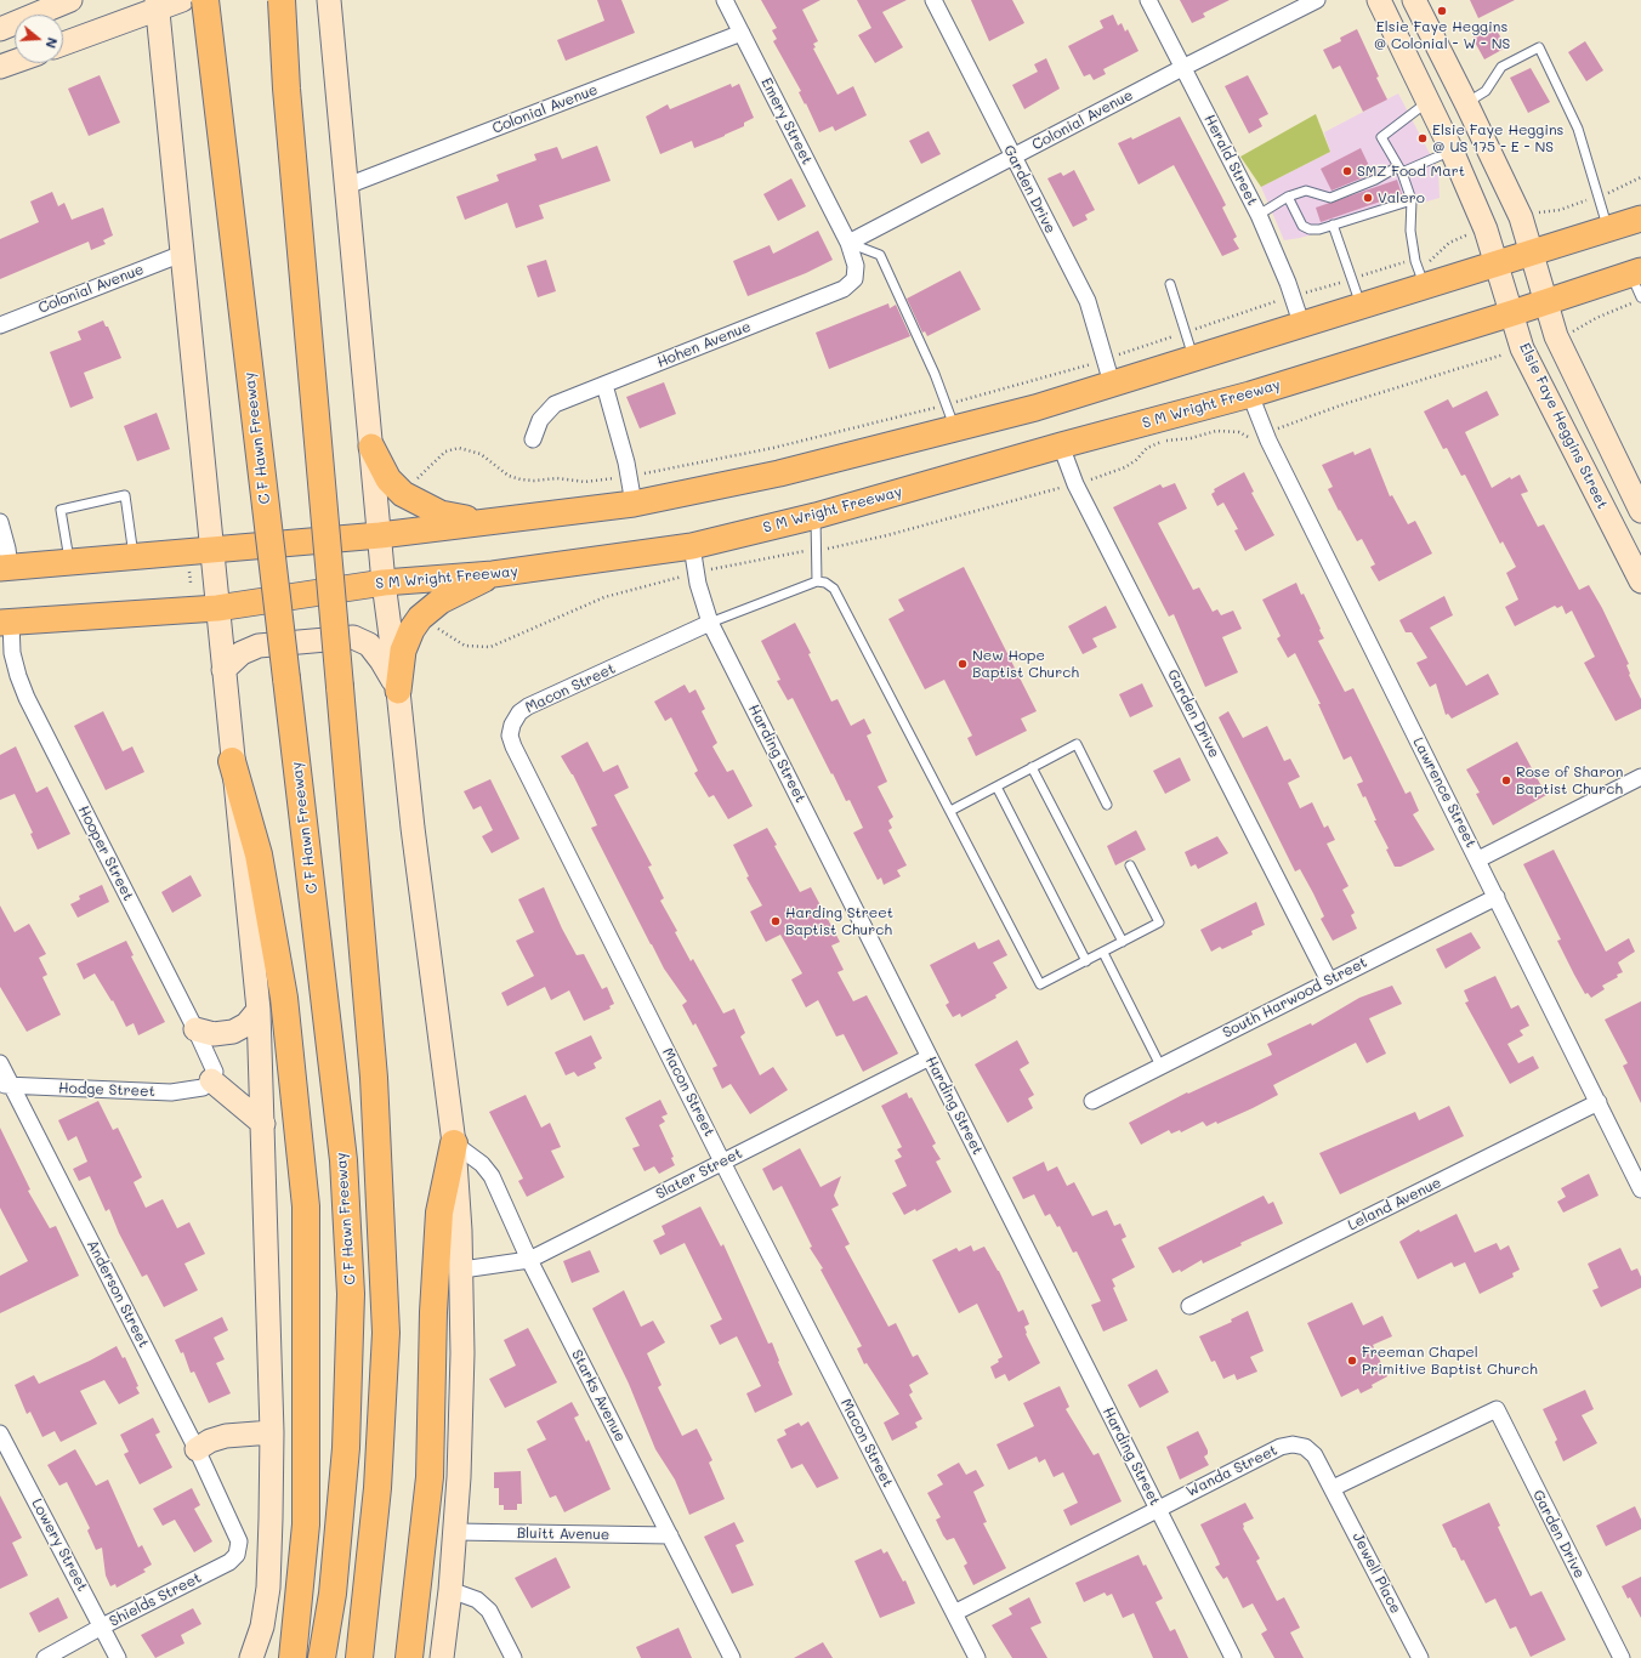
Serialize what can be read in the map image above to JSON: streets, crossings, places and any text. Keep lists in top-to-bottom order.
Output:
{
  "streets": {
    "highway": ["C F Hawn Freeway"],
    "main road": ["S M Wright Freeway", "Elsie Faye Heggins Street"],
    "street": [
      "Colonial Avenue",
      "Emery Street",
      "Herald Street",
      "Garden Drive",
      "Hohen Avenue",
      "Macon Street",
      "Harding Street",
      "Lawrence Street",
      "Hooper Street",
      "South Harwood Street",
      "Hodge Street",
      "Slater Street",
      "Leland Avenue",
      "Anderson Street",
      "Starks Avenue",
      "Wanda Street",
      "Bluitt Avenue",
      "Lowery Street",
      "Jewell Place",
      "Shields Street"
    ]
  },
  "crossings": [
    ["Colonial Avenue", "Emery Street"],
    ["Colonial Avenue", "Herald Street"],
    ["Colonial Avenue", "Garden Drive"],
    ["Colonial Avenue", "Hohen Avenue"],
    ["Emery Street", "Hohen Avenue"],
    ["Garden Drive", "S M Wright Freeway"],
    ["Garden Drive", "South Harwood Street"],
    ["Garden Drive", "Wanda Street"],
    ["Garden Drive", "Jewell Place"],
    ["S M Wright Freeway", "Elsie Faye Heggins Street"],
    ["S M Wright Freeway", "Harding Street"],
    ["S M Wright Freeway", "Lawrence Street"],
    ["S M Wright Freeway", "Hooper Street"],
    ["Macon Street", "Harding Street"],
    ["Macon Street", "Slater Street"],
    ["Macon Street", "Wanda Street"],
    ["Harding Street", "Slater Street"],
    ["Harding Street", "Wanda Street"],
    ["Lawrence Street", "South Harwood Street"],
    ["Lawrence Street", "Leland Avenue"],
    ["Hooper Street", "Hodge Street"],
    ["Hodge Street", "Anderson Street"],
    ["Slater Street", "Starks Avenue"],
    ["Anderson Street", "Shields Street"],
    ["Starks Avenue", "Bluitt Avenue"],
    ["Wanda Street", "Jewell Place"],
    ["Lowery Street", "Shields Street"]
  ],
  "places": [
    "Elsie Faye Heggins @ Colonial - W - NS",
    "Elsie Faye Heggins @ US 175 - E - NS",
    "SMZ Food Mart",
    "Valero",
    "New Hope Baptist Church",
    "Rose of Sharon Baptist Church",
    "Harding Street Baptist Church",
    "Freeman Chapel Primitive Baptist Church"
  ],
  "north": "right"
}
